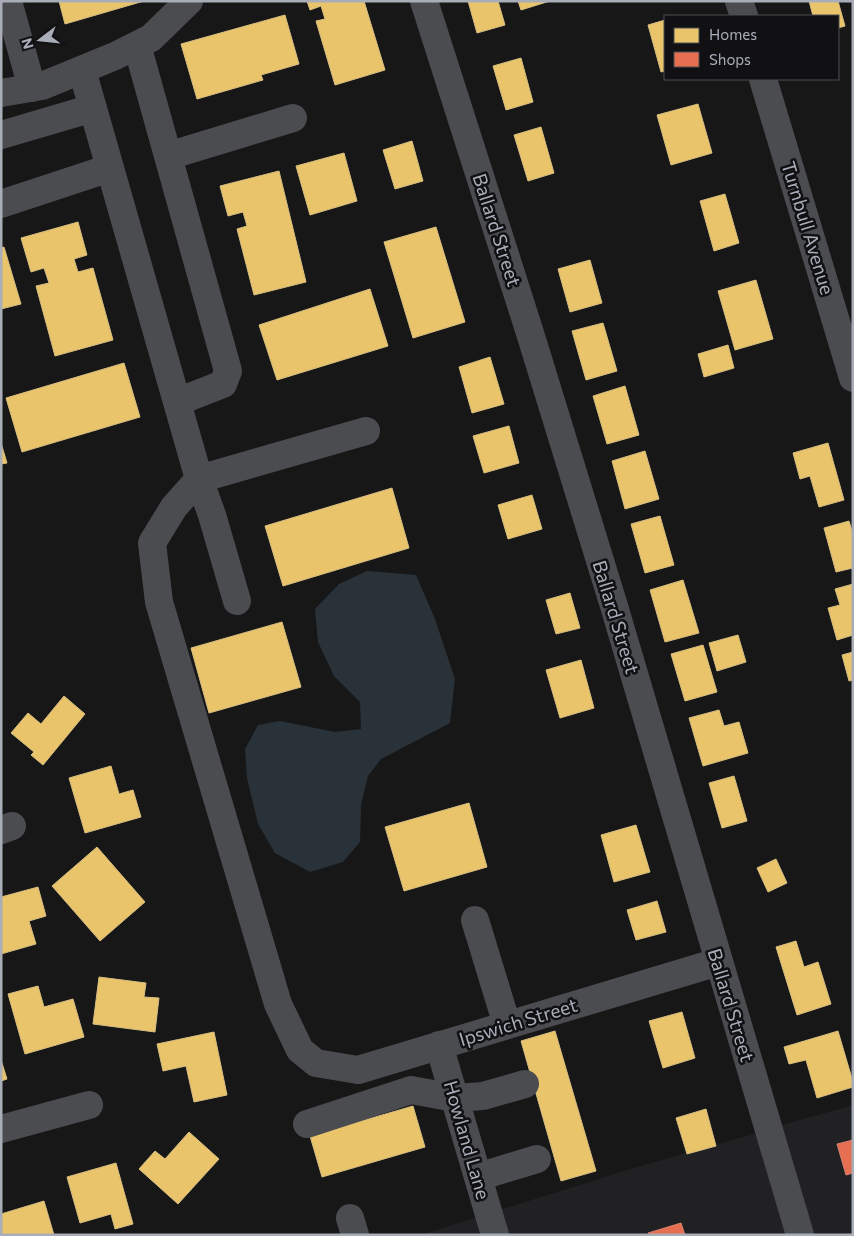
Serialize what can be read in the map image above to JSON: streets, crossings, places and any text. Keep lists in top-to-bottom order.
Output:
{
  "streets": {
    "street": [
      "Turnbull Avenue",
      "Ballard Street",
      "Ipswich Street",
      "Howland Lane"
    ]
  },
  "crossings": [
    ["Ballard Street", "Ipswich Street"],
    ["Ipswich Street", "Howland Lane"]
  ],
  "legend": ["Homes", "Shops"],
  "north": "left"
}
